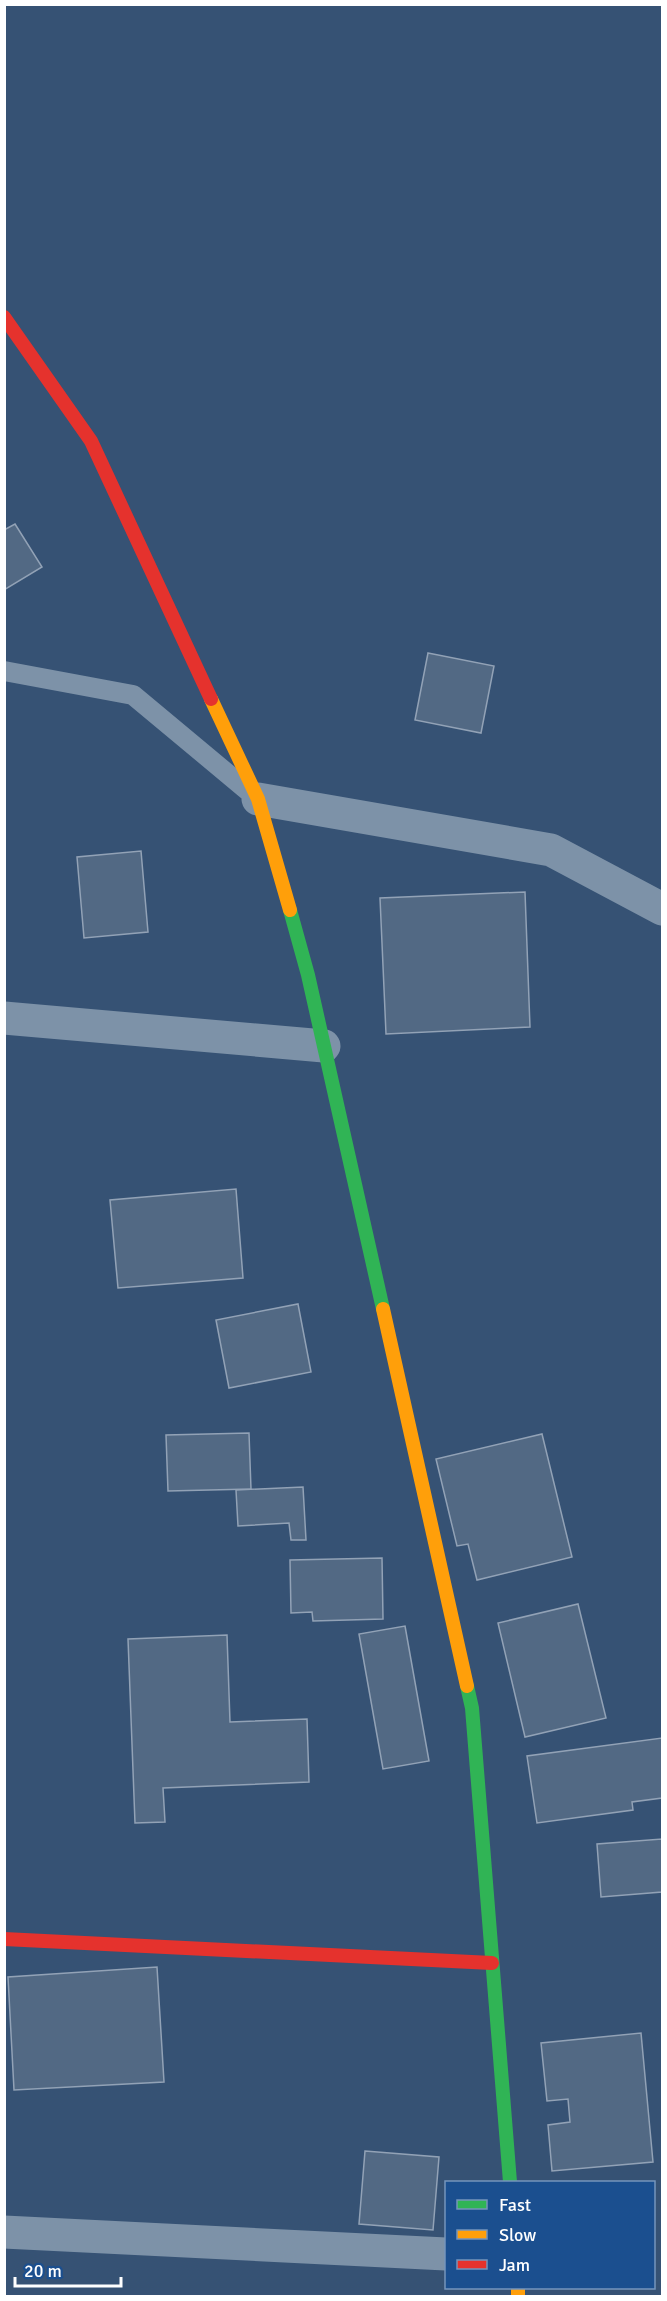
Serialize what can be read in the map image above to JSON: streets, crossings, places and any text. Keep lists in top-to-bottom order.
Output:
{
  "legend": ["Fast", "Slow", "Jam"],
  "scale_bar": "20 m"
}
